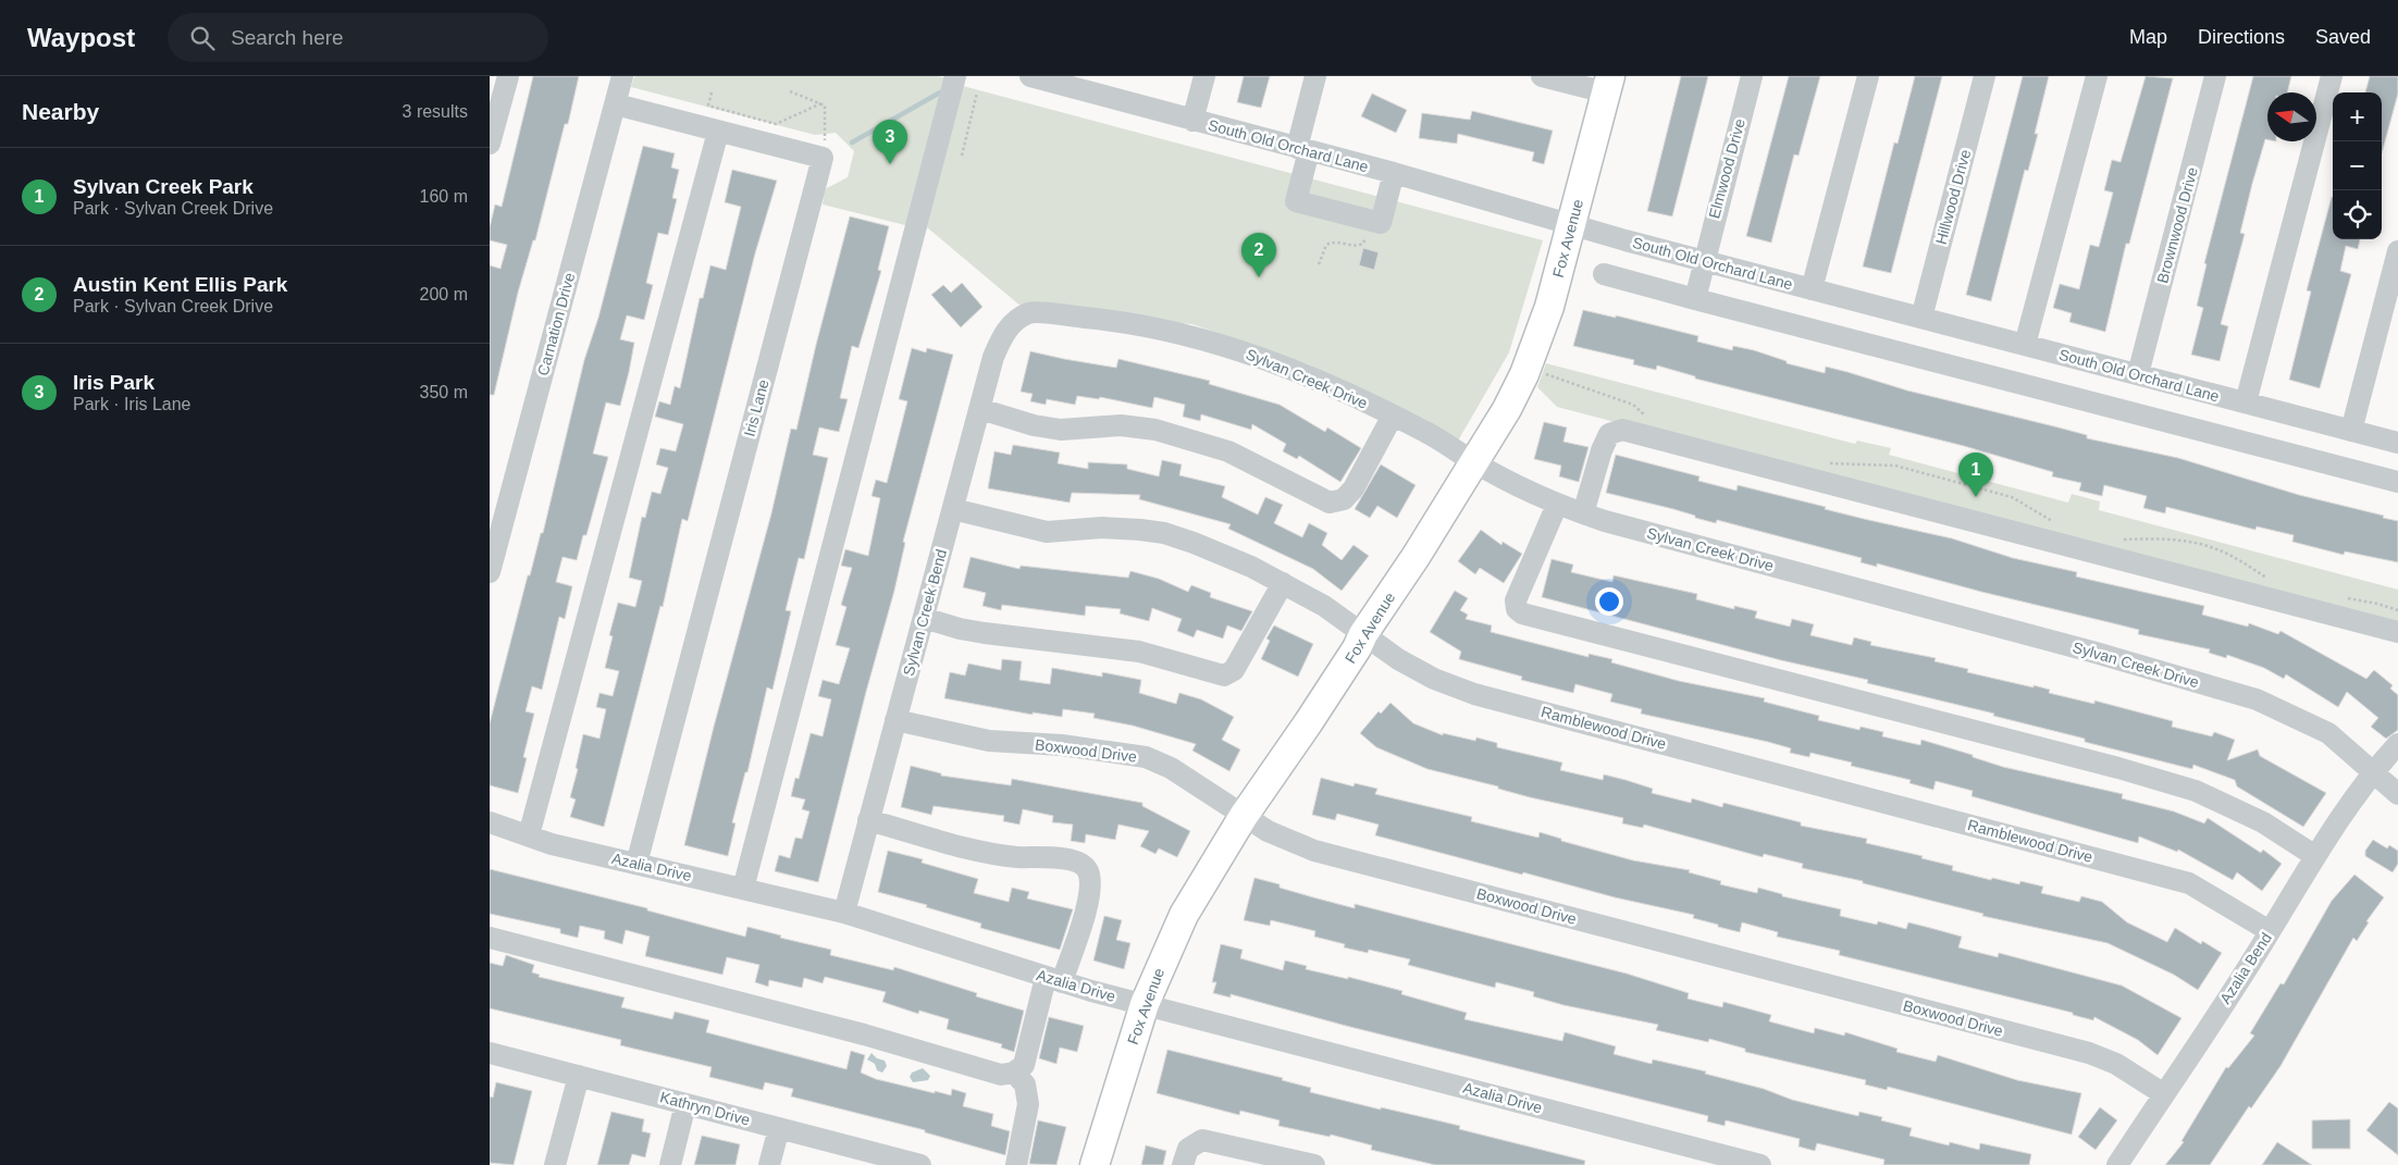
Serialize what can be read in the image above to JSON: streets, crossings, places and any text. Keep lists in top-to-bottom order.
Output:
{
  "streets": {
    "main road": ["Fox Avenue"],
    "street": [
      "South Old Orchard Lane",
      "Elmwood Drive",
      "Hillwood Drive",
      "Brownwood Drive",
      "Carnation Drive",
      "Sylvan Creek Drive",
      "Iris Lane",
      "Sylvan Creek Bend",
      "Ramblewood Drive",
      "Boxwood Drive",
      "Azalia Drive",
      "Azalia Bend",
      "Kathryn Drive"
    ]
  },
  "crossings": [
    ["South Old Orchard Lane", "Elmwood Drive"],
    ["South Old Orchard Lane", "Hillwood Drive"],
    ["South Old Orchard Lane", "Brownwood Drive"],
    ["South Old Orchard Lane", "Fox Avenue"],
    ["Fox Avenue", "Sylvan Creek Drive"],
    ["Fox Avenue", "Ramblewood Drive"],
    ["Fox Avenue", "Boxwood Drive"],
    ["Fox Avenue", "Azalia Drive"],
    ["Sylvan Creek Drive", "Sylvan Creek Bend"],
    ["Sylvan Creek Drive", "Azalia Bend"],
    ["Iris Lane", "Azalia Drive"],
    ["Sylvan Creek Bend", "Ramblewood Drive"],
    ["Sylvan Creek Bend", "Boxwood Drive"],
    ["Sylvan Creek Bend", "Azalia Drive"],
    ["Ramblewood Drive", "Azalia Bend"],
    ["Boxwood Drive", "Azalia Bend"]
  ],
  "north": "left",
  "page": {
    "header": "Waypost",
    "search": "Search here",
    "nav": ["Map", "Directions", "Saved"],
    "heading": ["Nearby", "3 results"],
    "map_buttons": ["+", "−"],
    "pins": ["3", "2", "1"],
    "list": [
      {
        "mark": "1",
        "name": "Sylvan Creek Park",
        "note": "Park · Sylvan Creek Drive",
        "value": "160 m"
      },
      {
        "mark": "2",
        "name": "Austin Kent Ellis Park",
        "note": "Park · Sylvan Creek Drive",
        "value": "200 m"
      },
      {
        "mark": "3",
        "name": "Iris Park",
        "note": "Park · Iris Lane",
        "value": "350 m"
      }
    ]
  }
}
